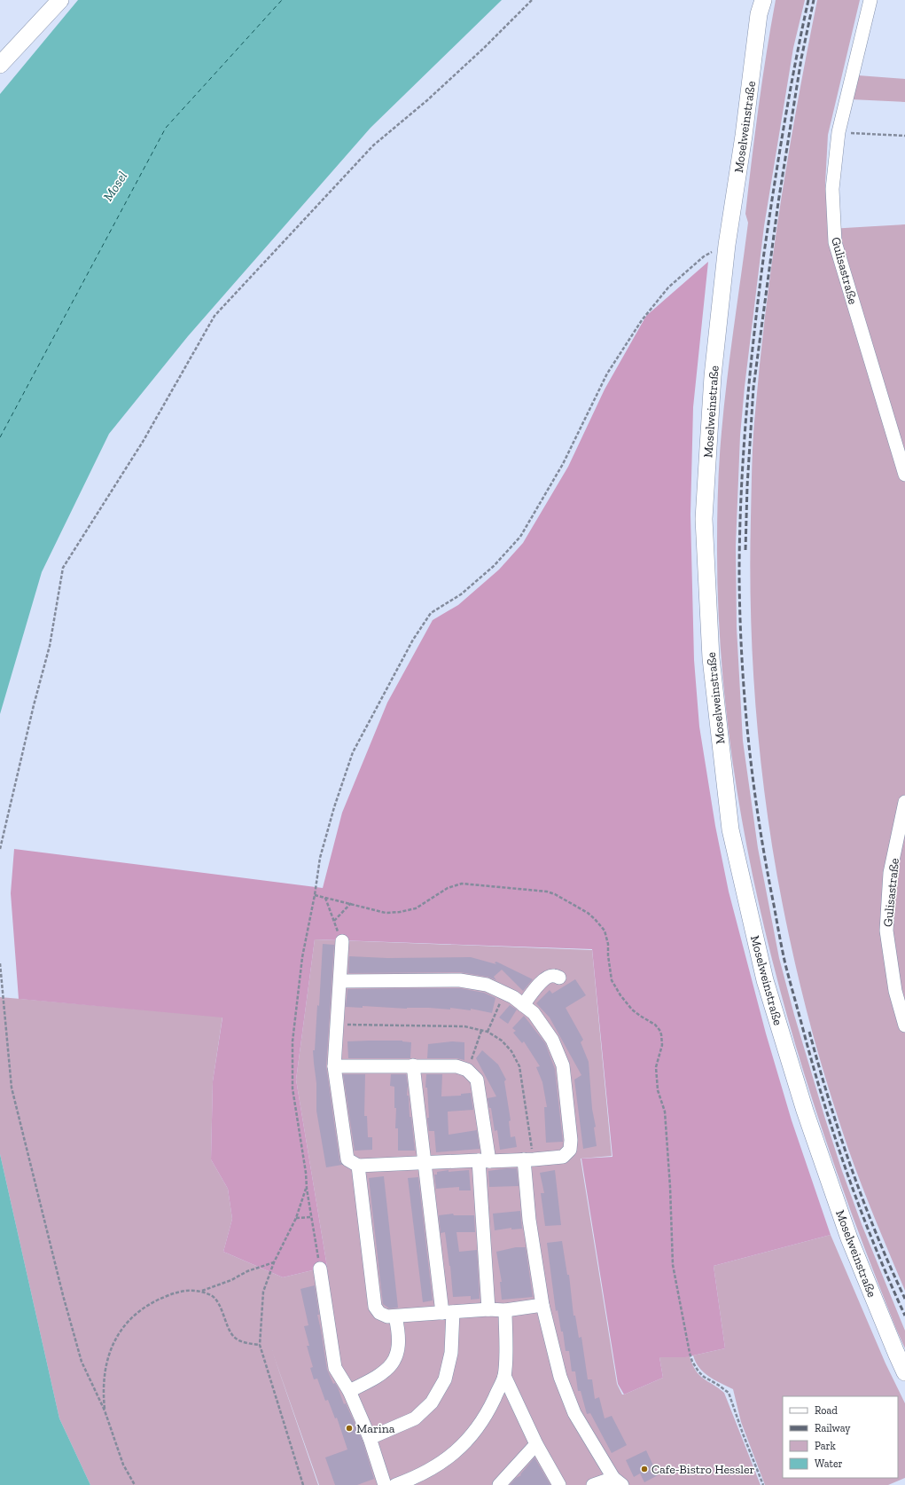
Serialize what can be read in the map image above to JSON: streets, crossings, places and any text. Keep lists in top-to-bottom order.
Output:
{
  "streets": {
    "main road": ["Moselweinstraße"],
    "street": ["Gulisastraße"]
  },
  "water": ["Mosel"],
  "places": ["Marina", "Cafe-Bistro Hessler"],
  "legend": [
    "Road",
    "Railway",
    "Park",
    "Water"
  ]
}
